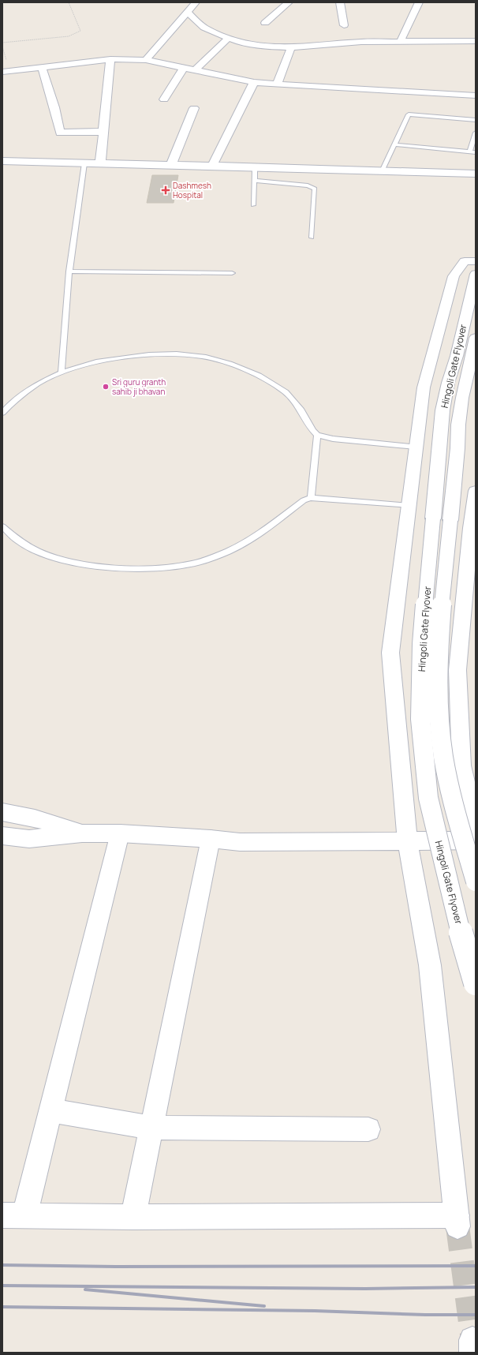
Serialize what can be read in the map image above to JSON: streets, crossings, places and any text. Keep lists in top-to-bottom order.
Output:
{
  "streets": {
    "street": ["Hingoli Gate Flyover"]
  },
  "places": {
    "health": ["Dashmesh Hospital"],
    "other": ["Sri guru granth sahib ji bhavan"]
  }
}
